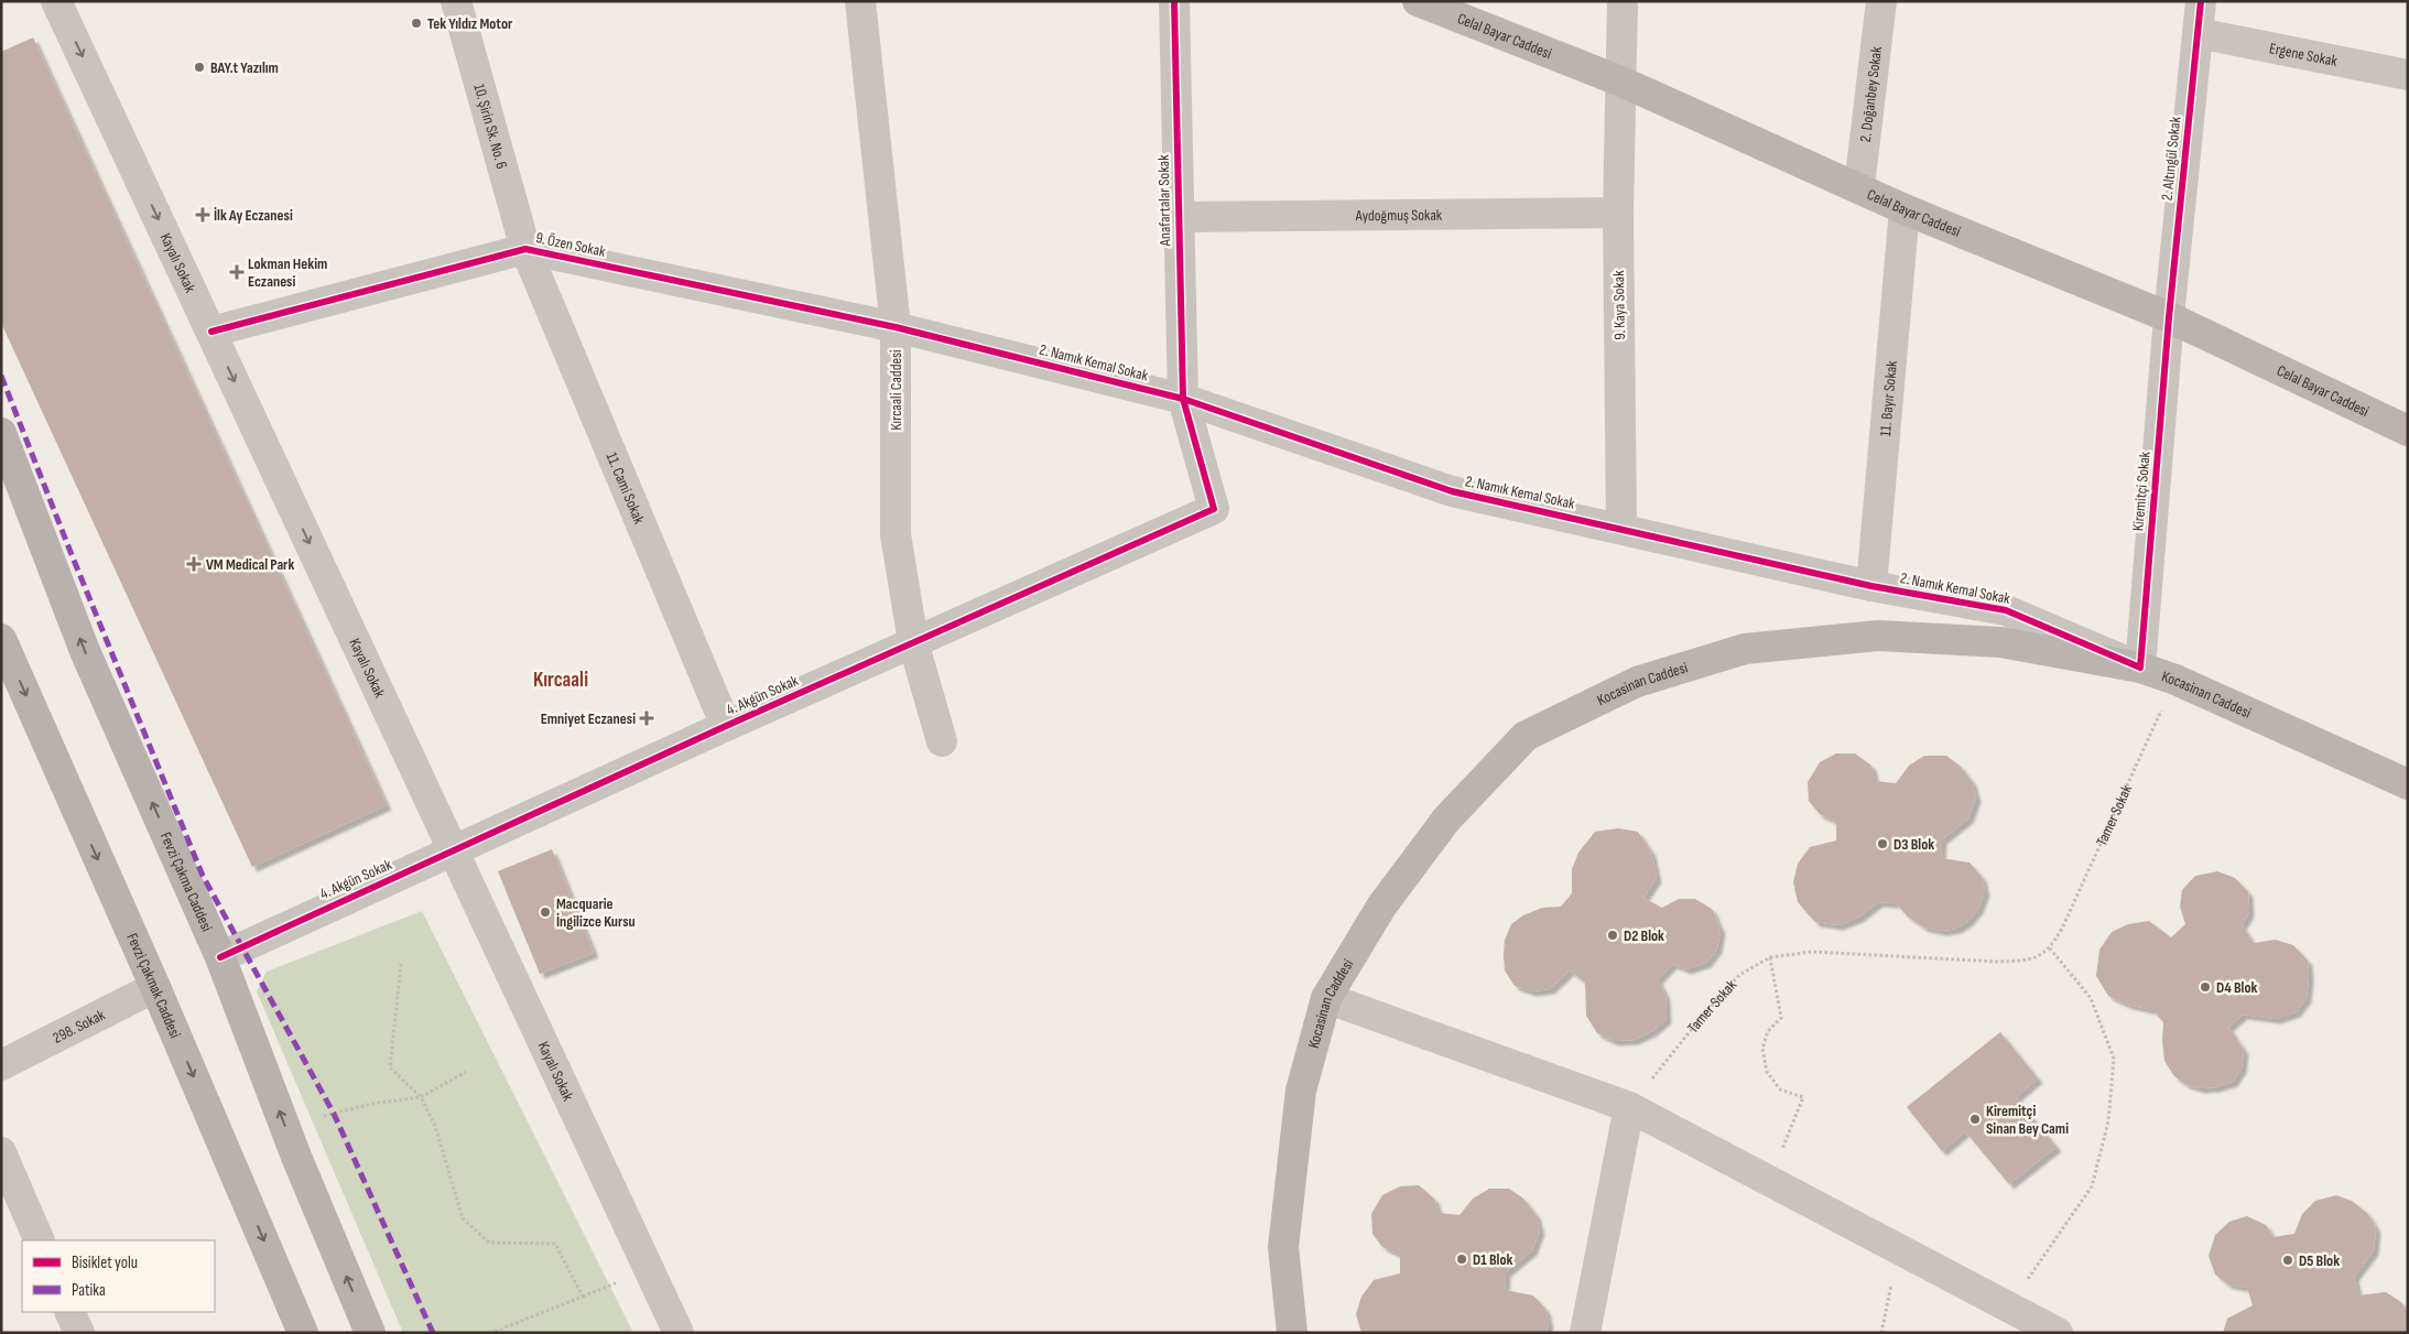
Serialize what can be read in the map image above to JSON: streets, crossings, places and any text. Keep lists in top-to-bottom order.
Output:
{
  "streets": {
    "main road": ["Fevzi Çakma Caddesi", "Fevzi Çakmak Caddesi"],
    "street": [
      "Celal Bayar Caddesi",
      "Ergene Sokak",
      "2. Doğanbey Sokak",
      "10. Şirin Sk. No. 6",
      "2. Altıngül Sokak",
      "Anafartalar Sokak",
      "Aydoğmuş Sokak",
      "9. Özen Sokak",
      "Kayalı Sokak",
      "9. Kaya Sokak",
      "2. Namık Kemal Sokak",
      "Kırcaali Caddesi",
      "11. Bayır Sokak",
      "11. Cami Sokak",
      "Kiremitçi Sokak",
      "Kocasinan Caddesi",
      "4. Akgün Sokak",
      "298. Sokak"
    ],
    "path": ["Tamer Sokak"]
  },
  "crossings": [
    ["Celal Bayar Caddesi", "2. Doğanbey Sokak"],
    ["Celal Bayar Caddesi", "2. Altıngül Sokak"],
    ["Celal Bayar Caddesi", "9. Kaya Sokak"],
    ["Celal Bayar Caddesi", "11. Bayır Sokak"],
    ["Celal Bayar Caddesi", "Kiremitçi Sokak"],
    ["Ergene Sokak", "2. Altıngül Sokak"],
    ["10. Şirin Sk. No. 6", "9. Özen Sokak"],
    ["10. Şirin Sk. No. 6", "11. Cami Sokak"],
    ["2. Altıngül Sokak", "Kiremitçi Sokak"],
    ["Anafartalar Sokak", "Aydoğmuş Sokak"],
    ["Anafartalar Sokak", "2. Namık Kemal Sokak"],
    ["Anafartalar Sokak", "4. Akgün Sokak"],
    ["Aydoğmuş Sokak", "9. Kaya Sokak"],
    ["9. Özen Sokak", "Kayalı Sokak"],
    ["9. Özen Sokak", "2. Namık Kemal Sokak"],
    ["9. Özen Sokak", "Kırcaali Caddesi"],
    ["9. Özen Sokak", "11. Cami Sokak"],
    ["Kayalı Sokak", "4. Akgün Sokak"],
    ["9. Kaya Sokak", "2. Namık Kemal Sokak"],
    ["2. Namık Kemal Sokak", "Kırcaali Caddesi"],
    ["2. Namık Kemal Sokak", "11. Bayır Sokak"],
    ["2. Namık Kemal Sokak", "Kiremitçi Sokak"],
    ["2. Namık Kemal Sokak", "Kocasinan Caddesi"],
    ["2. Namık Kemal Sokak", "4. Akgün Sokak"],
    ["Kırcaali Caddesi", "4. Akgün Sokak"],
    ["11. Cami Sokak", "4. Akgün Sokak"],
    ["Kiremitçi Sokak", "Kocasinan Caddesi"],
    ["Kocasinan Caddesi", "Tamer Sokak"],
    ["4. Akgün Sokak", "Fevzi Çakma Caddesi"],
    ["Fevzi Çakmak Caddesi", "298. Sokak"]
  ],
  "one_way": ["Kayalı Sokak", "Fevzi Çakma Caddesi", "Fevzi Çakmak Caddesi"],
  "districts": ["Kırcaali"],
  "places": {
    "other": [
      "Tek Yıldız Motor",
      "BAY.t Yazılım",
      "D3 Blok",
      "Macquarie İngilizce Kursu",
      "D2 Blok",
      "D4 Blok",
      "Kiremitçi Sinan Bey Cami",
      "D1 Blok",
      "D5 Blok"
    ],
    "health": [
      "İlk Ay Eczanesi",
      "Lokman Hekim Eczanesi",
      "VM Medical Park",
      "Emniyet Eczanesi"
    ]
  },
  "legend": ["Bisiklet yolu", "Patika"]
}
